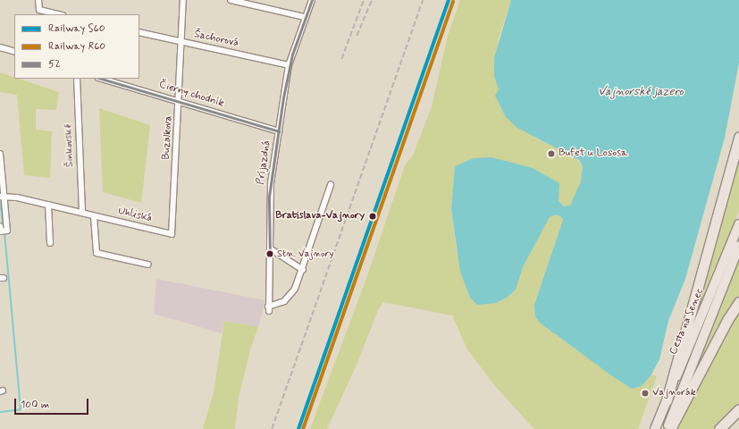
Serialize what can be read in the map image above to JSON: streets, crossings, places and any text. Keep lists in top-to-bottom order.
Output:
{
  "streets": {
    "main road": ["Cesta na Senec"],
    "street": [
      "Šachorová",
      "Čierny chodník",
      "Buzalkova",
      "Šinkovské",
      "Príjazdná",
      "Uhliská"
    ]
  },
  "crossings": [
    ["Šachorová", "Buzalkova"],
    ["Šachorová", "Príjazdná"],
    ["Čierny chodník", "Buzalkova"],
    ["Čierny chodník", "Príjazdná"],
    ["Buzalkova", "Uhliská"],
    ["Šinkovské", "Uhliská"]
  ],
  "water": ["Vajnorské jazero"],
  "places": [
    "Bufet u Lososa",
    "Bratislava-Vajnory",
    "Stn. Vajnory",
    "Vajnorák"
  ],
  "lines": ["rail line S60", "transit line 52", "rail line R60"],
  "legend": ["Railway S60", "Railway R60", "52"],
  "scale_bar": "100 m"
}
